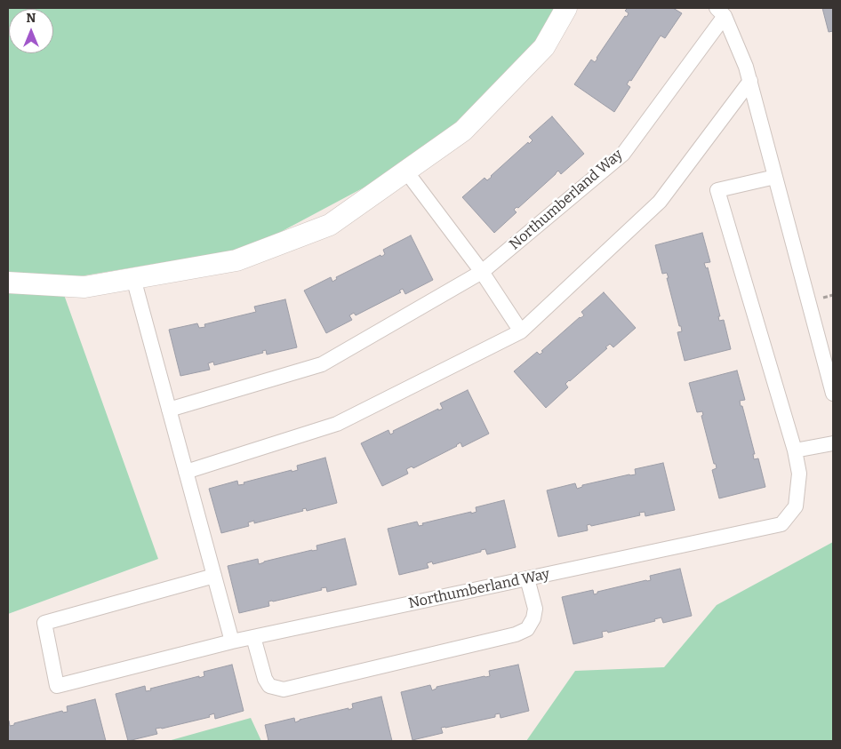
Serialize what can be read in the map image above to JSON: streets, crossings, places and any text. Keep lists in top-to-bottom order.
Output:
{
  "streets": {
    "street": ["Northumberland Way"]
  },
  "north": "top"
}
